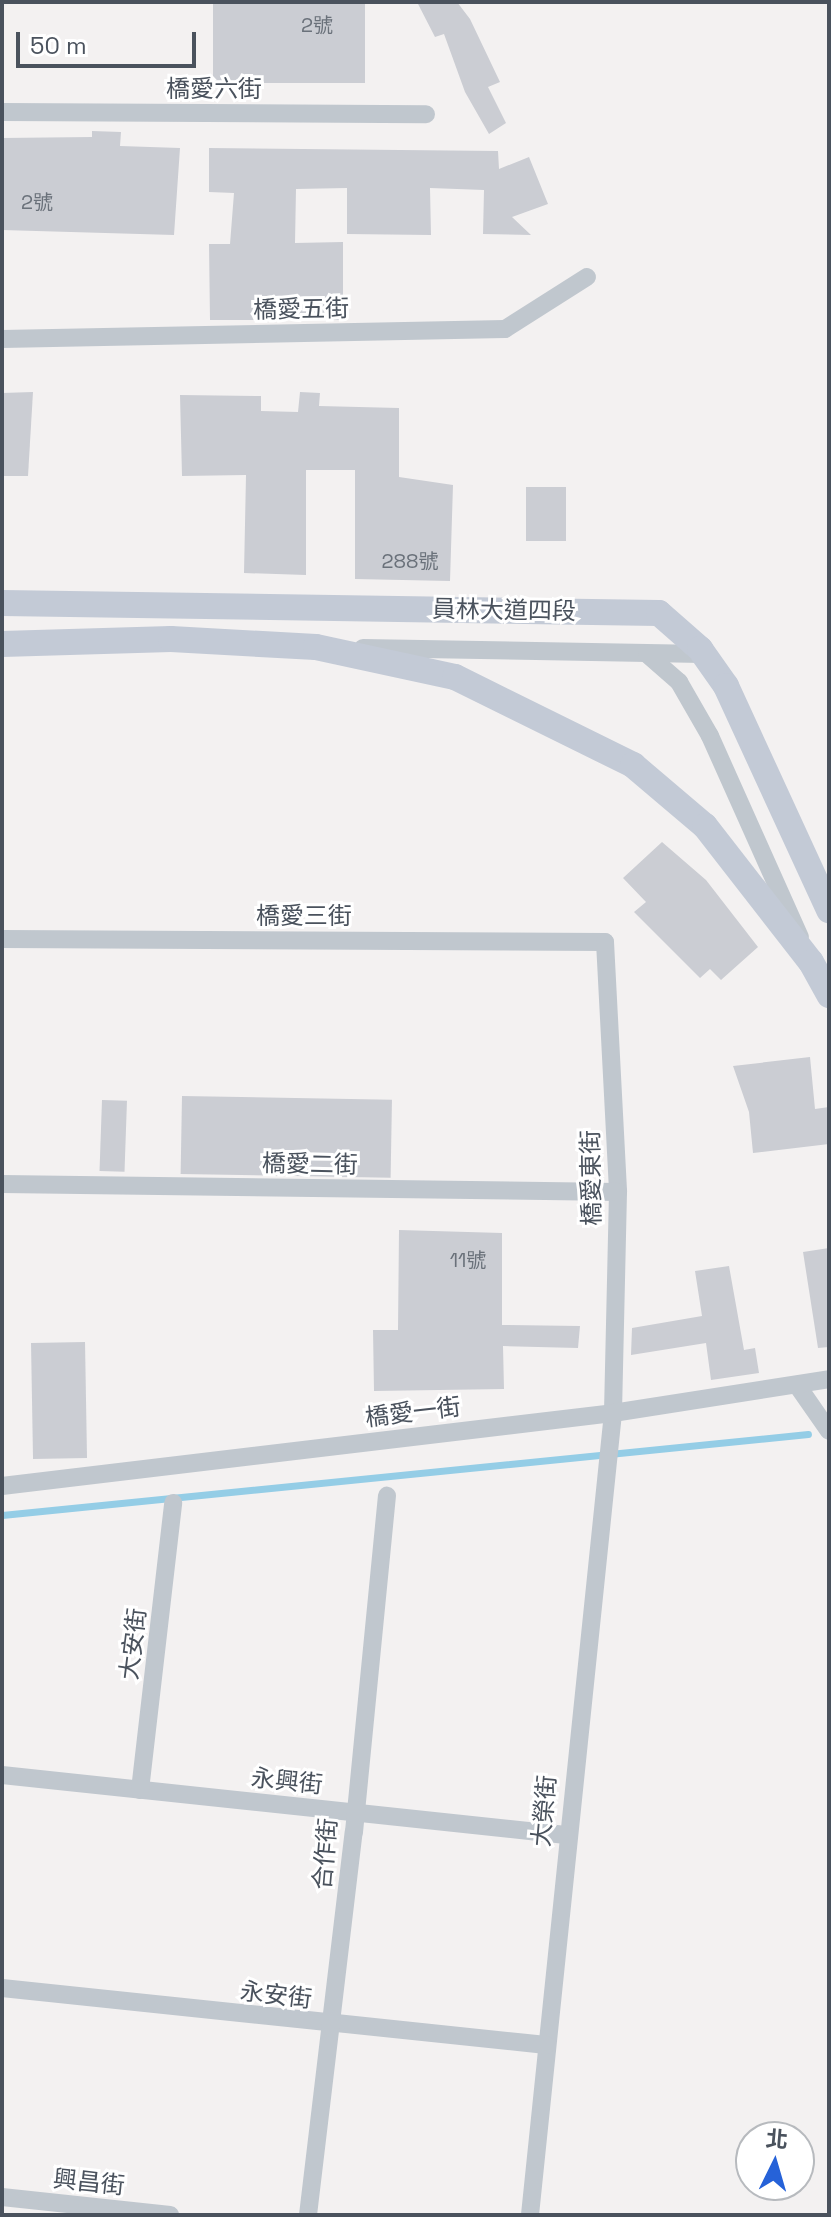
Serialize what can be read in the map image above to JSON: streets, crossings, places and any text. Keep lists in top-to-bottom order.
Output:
{
  "streets": {
    "main road": ["員林大道四段"],
    "street": [
      "橋愛六街",
      "橋愛五街",
      "橋愛三街",
      "橋愛二街",
      "橋愛東街",
      "橋愛一街",
      "大安街",
      "永興街",
      "大榮街",
      "合作街",
      "永安街",
      "興昌街"
    ]
  },
  "crossings": [
    ["橋愛三街", "橋愛東街"],
    ["橋愛二街", "橋愛東街"],
    ["橋愛東街", "橋愛一街"],
    ["橋愛東街", "大榮街"],
    ["橋愛一街", "大榮街"],
    ["大安街", "永興街"],
    ["永興街", "大榮街"],
    ["永興街", "合作街"],
    ["大榮街", "永安街"],
    ["合作街", "永安街"]
  ],
  "house_numbers": [
    "2號",
    "2號",
    "288號",
    "11號"
  ],
  "scale_bar": "50 m",
  "north": "top"
}
